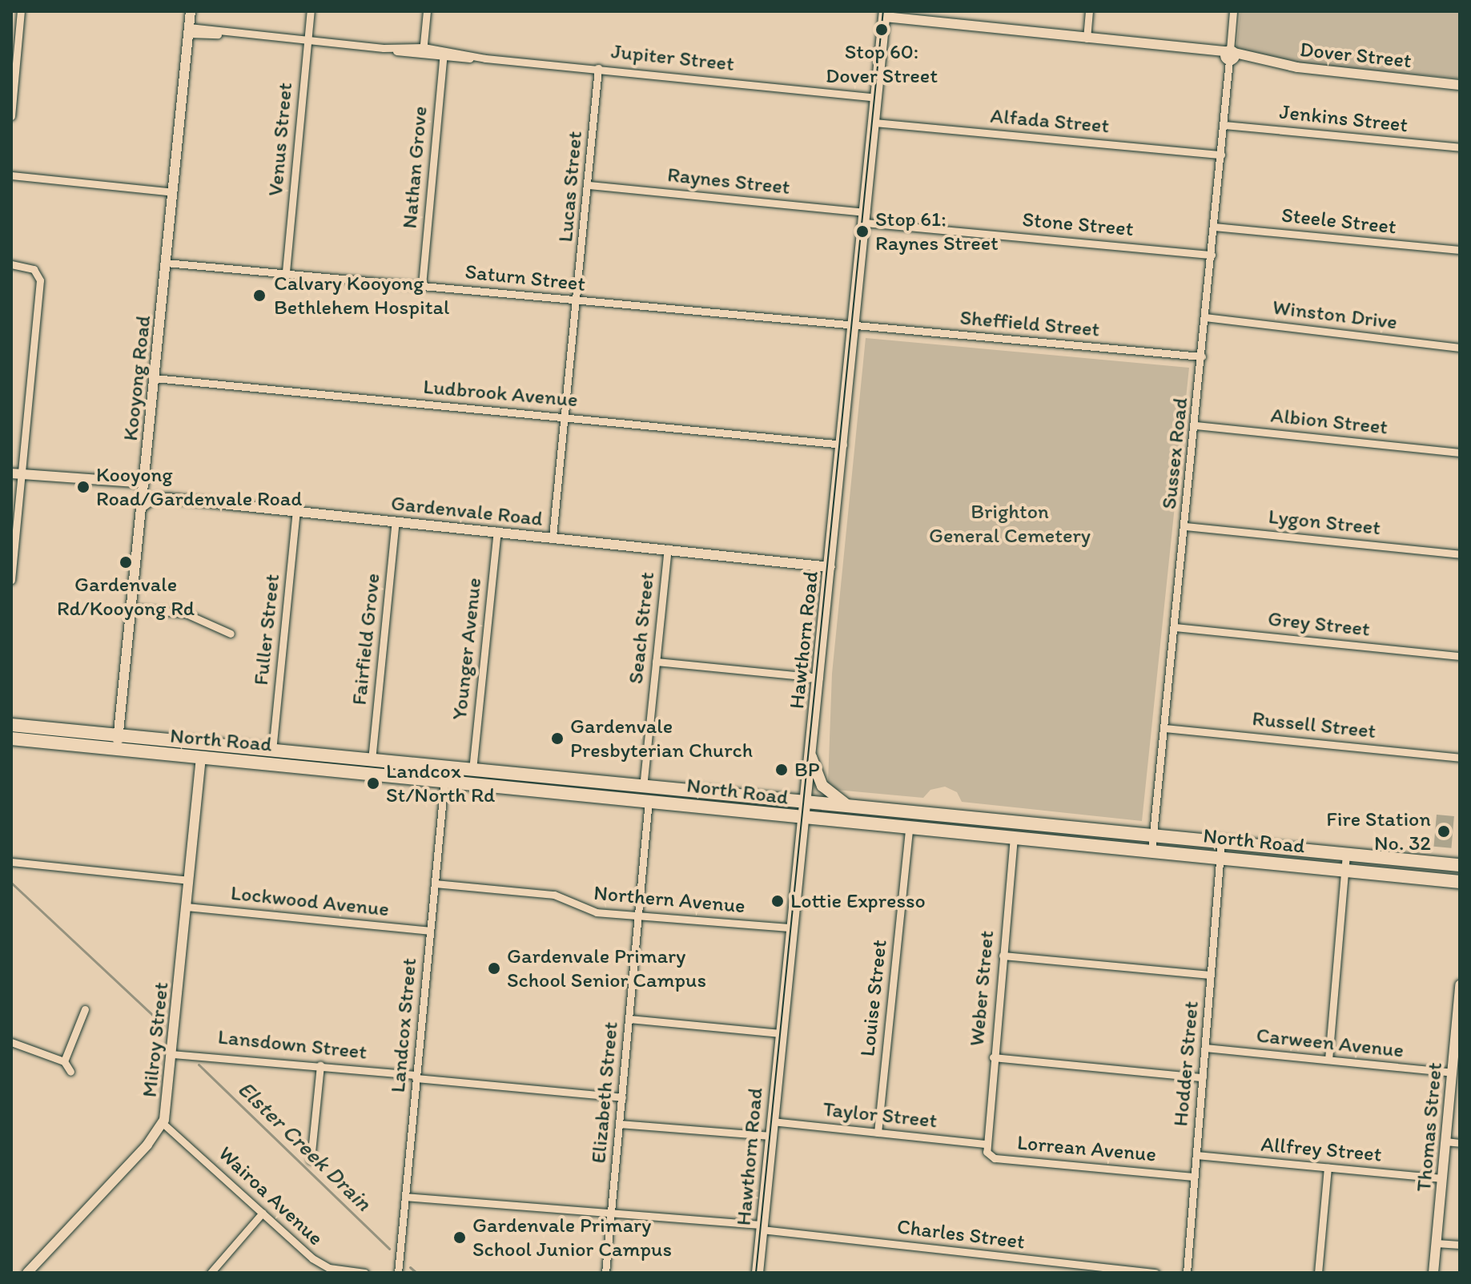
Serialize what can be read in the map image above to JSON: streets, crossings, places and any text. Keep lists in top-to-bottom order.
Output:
{
  "streets": {
    "highway": ["North Road"],
    "main road": ["Hawthorn Road"],
    "street": [
      "Dover Street",
      "Jupiter Street",
      "Jenkins Street",
      "Alfada Street",
      "Venus Street",
      "Nathan Grove",
      "Raynes Street",
      "Lucas Street",
      "Steele Street",
      "Stone Street",
      "Saturn Street",
      "Winston Drive",
      "Sheffield Street",
      "Kooyong Road",
      "Ludbrook Avenue",
      "Albion Street",
      "Sussex Road",
      "Gardenvale Road",
      "Lygon Street",
      "Grey Street",
      "Seach Street",
      "Fuller Street",
      "Fairfield Grove",
      "Younger Avenue",
      "Russell Street",
      "Northern Avenue",
      "Lockwood Avenue",
      "Weber Street",
      "Louise Street",
      "Landcox Street",
      "Milroy Street",
      "Carween Avenue",
      "Lansdown Street",
      "Hodder Street",
      "Elizabeth Street",
      "Taylor Street",
      "Thomas Street",
      "Lorrean Avenue",
      "Allfrey Street",
      "Wairoa Avenue",
      "Charles Street"
    ]
  },
  "crossings": [
    ["Dover Street", "Sussex Road"],
    ["Dover Street", "Hawthorn Road"],
    ["Jupiter Street", "Venus Street"],
    ["Jupiter Street", "Nathan Grove"],
    ["Jupiter Street", "Lucas Street"],
    ["Jupiter Street", "Kooyong Road"],
    ["Jupiter Street", "Hawthorn Road"],
    ["Jenkins Street", "Sussex Road"],
    ["Alfada Street", "Sussex Road"],
    ["Alfada Street", "Hawthorn Road"],
    ["Venus Street", "Saturn Street"],
    ["Nathan Grove", "Saturn Street"],
    ["Raynes Street", "Lucas Street"],
    ["Raynes Street", "Stone Street"],
    ["Raynes Street", "Hawthorn Road"],
    ["Lucas Street", "Saturn Street"],
    ["Lucas Street", "Ludbrook Avenue"],
    ["Lucas Street", "Gardenvale Road"],
    ["Steele Street", "Sussex Road"],
    ["Stone Street", "Sussex Road"],
    ["Stone Street", "Hawthorn Road"],
    ["Saturn Street", "Sheffield Street"],
    ["Saturn Street", "Kooyong Road"],
    ["Saturn Street", "Hawthorn Road"],
    ["Winston Drive", "Sussex Road"],
    ["Sheffield Street", "Sussex Road"],
    ["Sheffield Street", "Hawthorn Road"],
    ["Kooyong Road", "Ludbrook Avenue"],
    ["Kooyong Road", "Gardenvale Road"],
    ["Kooyong Road", "North Road"],
    ["Ludbrook Avenue", "Hawthorn Road"],
    ["Albion Street", "Sussex Road"],
    ["Sussex Road", "Lygon Street"],
    ["Sussex Road", "Grey Street"],
    ["Sussex Road", "Russell Street"],
    ["Sussex Road", "North Road"],
    ["Gardenvale Road", "Seach Street"],
    ["Gardenvale Road", "Fuller Street"],
    ["Gardenvale Road", "Fairfield Grove"],
    ["Gardenvale Road", "Hawthorn Road"],
    ["Gardenvale Road", "Younger Avenue"],
    ["Seach Street", "North Road"],
    ["Fuller Street", "North Road"],
    ["Fairfield Grove", "North Road"],
    ["Hawthorn Road", "North Road"],
    ["Hawthorn Road", "Northern Avenue"],
    ["Hawthorn Road", "Taylor Street"],
    ["Hawthorn Road", "Charles Street"],
    ["Younger Avenue", "North Road"],
    ["North Road", "Weber Street"],
    ["North Road", "Louise Street"],
    ["North Road", "Landcox Street"],
    ["North Road", "Milroy Street"],
    ["North Road", "Hodder Street"],
    ["North Road", "Elizabeth Street"],
    ["Northern Avenue", "Landcox Street"],
    ["Northern Avenue", "Elizabeth Street"],
    ["Lockwood Avenue", "Landcox Street"],
    ["Lockwood Avenue", "Milroy Street"],
    ["Weber Street", "Taylor Street"],
    ["Weber Street", "Lorrean Avenue"],
    ["Louise Street", "Taylor Street"],
    ["Landcox Street", "Lansdown Street"],
    ["Landcox Street", "Charles Street"],
    ["Milroy Street", "Lansdown Street"],
    ["Milroy Street", "Wairoa Avenue"],
    ["Carween Avenue", "Hodder Street"],
    ["Carween Avenue", "Thomas Street"],
    ["Lansdown Street", "Elizabeth Street"],
    ["Hodder Street", "Lorrean Avenue"],
    ["Hodder Street", "Allfrey Street"],
    ["Elizabeth Street", "Charles Street"],
    ["Taylor Street", "Lorrean Avenue"],
    ["Thomas Street", "Allfrey Street"]
  ],
  "water": ["Elster Creek Drain"],
  "parks": ["Brighton General Cemetery"],
  "places": [
    "Stop 60: Dover Street",
    "Stop 61: Raynes Street",
    "Calvary Kooyong Bethlehem Hospital",
    "Kooyong Road/Gardenvale Road",
    "Gardenvale Rd/Kooyong Rd",
    "Gardenvale Presbyterian Church",
    "BP",
    "Landcox St/North Rd",
    "Fire Station No. 32",
    "Lottie Expresso",
    "Gardenvale Primary School Senior Campus",
    "Gardenvale Primary School Junior Campus"
  ]
}
